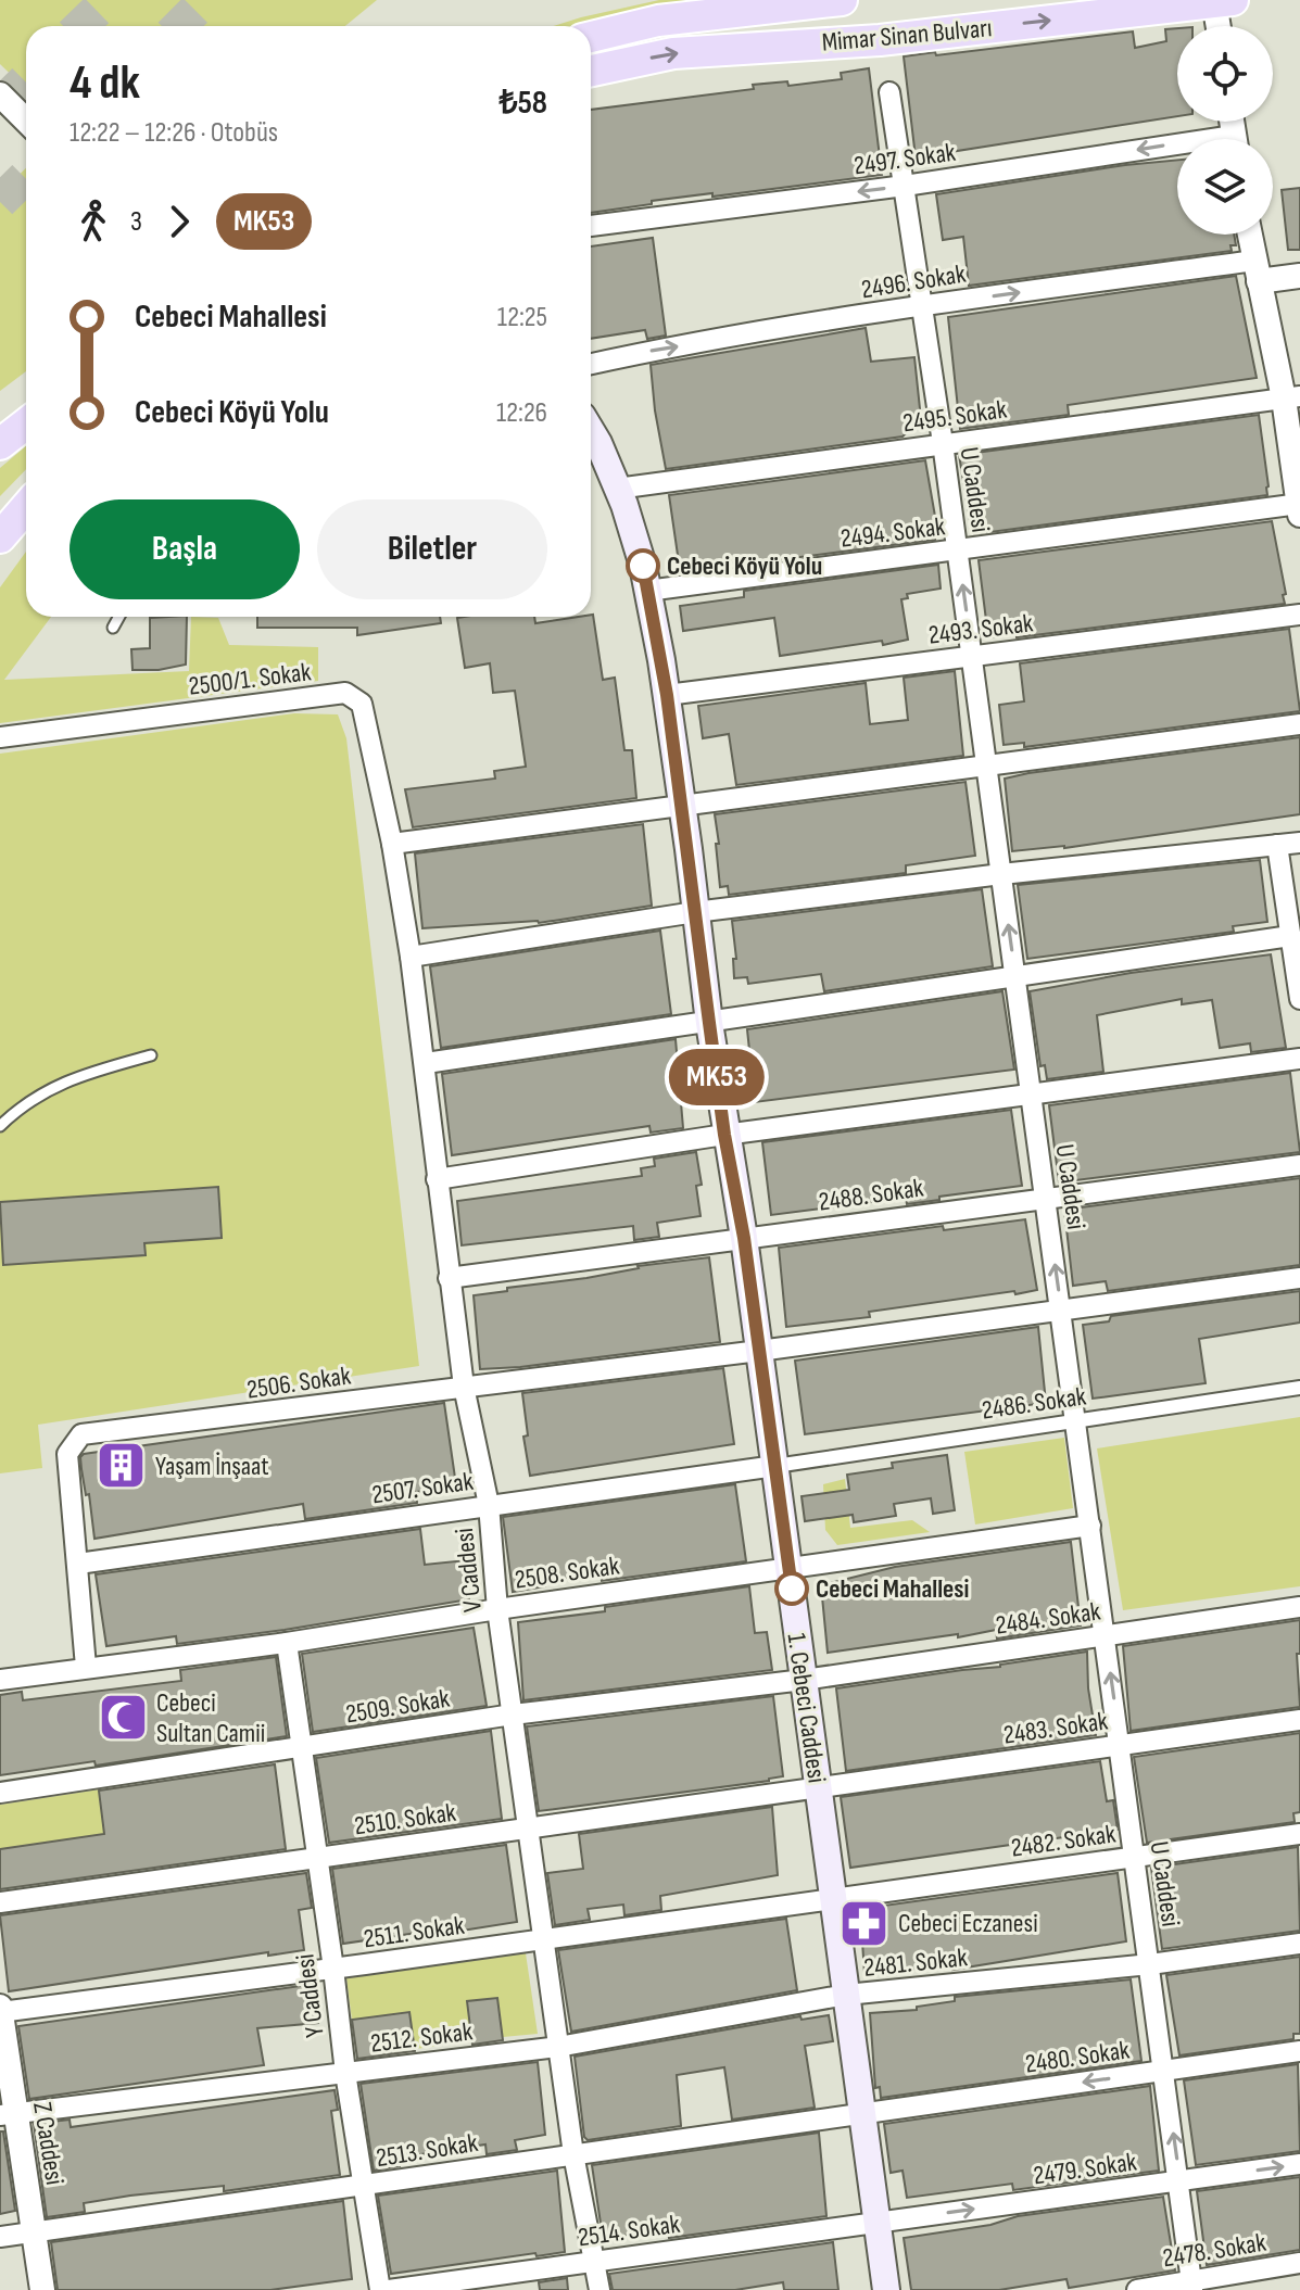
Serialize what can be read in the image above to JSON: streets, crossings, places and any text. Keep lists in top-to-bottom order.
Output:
{
  "streets": {
    "main road": ["Mimar Sinan Bulvarı", "1. Cebeci Caddesi"],
    "street": [
      "2497. Sokak",
      "2496. Sokak",
      "2495. Sokak",
      "U Caddesi",
      "2494. Sokak",
      "2493. Sokak",
      "2500/1. Sokak",
      "2488. Sokak",
      "2506. Sokak",
      "2486. Sokak",
      "2507. Sokak",
      "V Caddesi",
      "2508. Sokak",
      "2484. Sokak",
      "2509. Sokak",
      "2483. Sokak",
      "2510. Sokak",
      "2482. Sokak",
      "2511. Sokak",
      "2481. Sokak",
      "Y Caddesi",
      "2512. Sokak",
      "2480. Sokak",
      "Z Caddesi",
      "2513. Sokak",
      "2479. Sokak",
      "2514. Sokak",
      "2478. Sokak"
    ]
  },
  "crossings": [
    ["2497. Sokak", "U Caddesi"],
    ["2496. Sokak", "U Caddesi"],
    ["2495. Sokak", "U Caddesi"],
    ["2495. Sokak", "1. Cebeci Caddesi"],
    ["U Caddesi", "2494. Sokak"],
    ["U Caddesi", "2493. Sokak"],
    ["U Caddesi", "2488. Sokak"],
    ["U Caddesi", "2506. Sokak"],
    ["U Caddesi", "2486. Sokak"],
    ["U Caddesi", "2508. Sokak"],
    ["U Caddesi", "2484. Sokak"],
    ["U Caddesi", "2483. Sokak"],
    ["U Caddesi", "2482. Sokak"],
    ["U Caddesi", "2481. Sokak"],
    ["U Caddesi", "2480. Sokak"],
    ["U Caddesi", "2479. Sokak"],
    ["U Caddesi", "2478. Sokak"],
    ["2494. Sokak", "1. Cebeci Caddesi"],
    ["2493. Sokak", "1. Cebeci Caddesi"],
    ["2500/1. Sokak", "V Caddesi"],
    ["2488. Sokak", "V Caddesi"],
    ["2488. Sokak", "1. Cebeci Caddesi"],
    ["2506. Sokak", "2507. Sokak"],
    ["2506. Sokak", "V Caddesi"],
    ["2506. Sokak", "2508. Sokak"],
    ["2506. Sokak", "1. Cebeci Caddesi"],
    ["2486. Sokak", "2507. Sokak"],
    ["2486. Sokak", "1. Cebeci Caddesi"],
    ["2507. Sokak", "V Caddesi"],
    ["2507. Sokak", "1. Cebeci Caddesi"],
    ["V Caddesi", "2508. Sokak"],
    ["V Caddesi", "2509. Sokak"],
    ["V Caddesi", "2510. Sokak"],
    ["V Caddesi", "2511. Sokak"],
    ["V Caddesi", "2512. Sokak"],
    ["V Caddesi", "2513. Sokak"],
    ["V Caddesi", "2514. Sokak"],
    ["2508. Sokak", "1. Cebeci Caddesi"],
    ["2508. Sokak", "Y Caddesi"],
    ["2484. Sokak", "2509. Sokak"],
    ["2484. Sokak", "1. Cebeci Caddesi"],
    ["2509. Sokak", "1. Cebeci Caddesi"],
    ["2509. Sokak", "Y Caddesi"],
    ["1. Cebeci Caddesi", "2483. Sokak"],
    ["1. Cebeci Caddesi", "2510. Sokak"],
    ["1. Cebeci Caddesi", "2482. Sokak"],
    ["1. Cebeci Caddesi", "2511. Sokak"],
    ["1. Cebeci Caddesi", "2481. Sokak"],
    ["1. Cebeci Caddesi", "2512. Sokak"],
    ["1. Cebeci Caddesi", "2480. Sokak"],
    ["1. Cebeci Caddesi", "2513. Sokak"],
    ["1. Cebeci Caddesi", "2479. Sokak"],
    ["1. Cebeci Caddesi", "2514. Sokak"],
    ["2483. Sokak", "2510. Sokak"],
    ["2510. Sokak", "Y Caddesi"],
    ["2482. Sokak", "2511. Sokak"],
    ["2511. Sokak", "Y Caddesi"],
    ["2511. Sokak", "Z Caddesi"],
    ["2481. Sokak", "2512. Sokak"],
    ["Y Caddesi", "2512. Sokak"],
    ["Y Caddesi", "2513. Sokak"],
    ["2512. Sokak", "Z Caddesi"],
    ["2480. Sokak", "2513. Sokak"],
    ["Z Caddesi", "2513. Sokak"],
    ["2479. Sokak", "2514. Sokak"]
  ],
  "one_way": [
    "2497. Sokak",
    "2496. Sokak",
    "2480. Sokak",
    "2479. Sokak"
  ],
  "places": {
    "other": ["Cebeci Köyü Yolu", "Cebeci Mahallesi"],
    "building": ["Yaşam İnşaat"],
    "mosque": ["Cebeci Sultan Camii"],
    "pharmacy": ["Cebeci Eczanesi"]
  },
  "lines": ["bus line MK53"],
  "page": {
    "on_map": "MK53",
    "heading": ["4 dk", "12:22 – 12:26 · Otobüs", "₺58"],
    "legs": ["3", "MK53"],
    "list": [
      {
        "name": "Cebeci Mahallesi",
        "value": "12:25"
      },
      {
        "name": "Cebeci Köyü Yolu",
        "value": "12:26"
      }
    ],
    "buttons": ["Başla", "Biletler"]
  }
}
